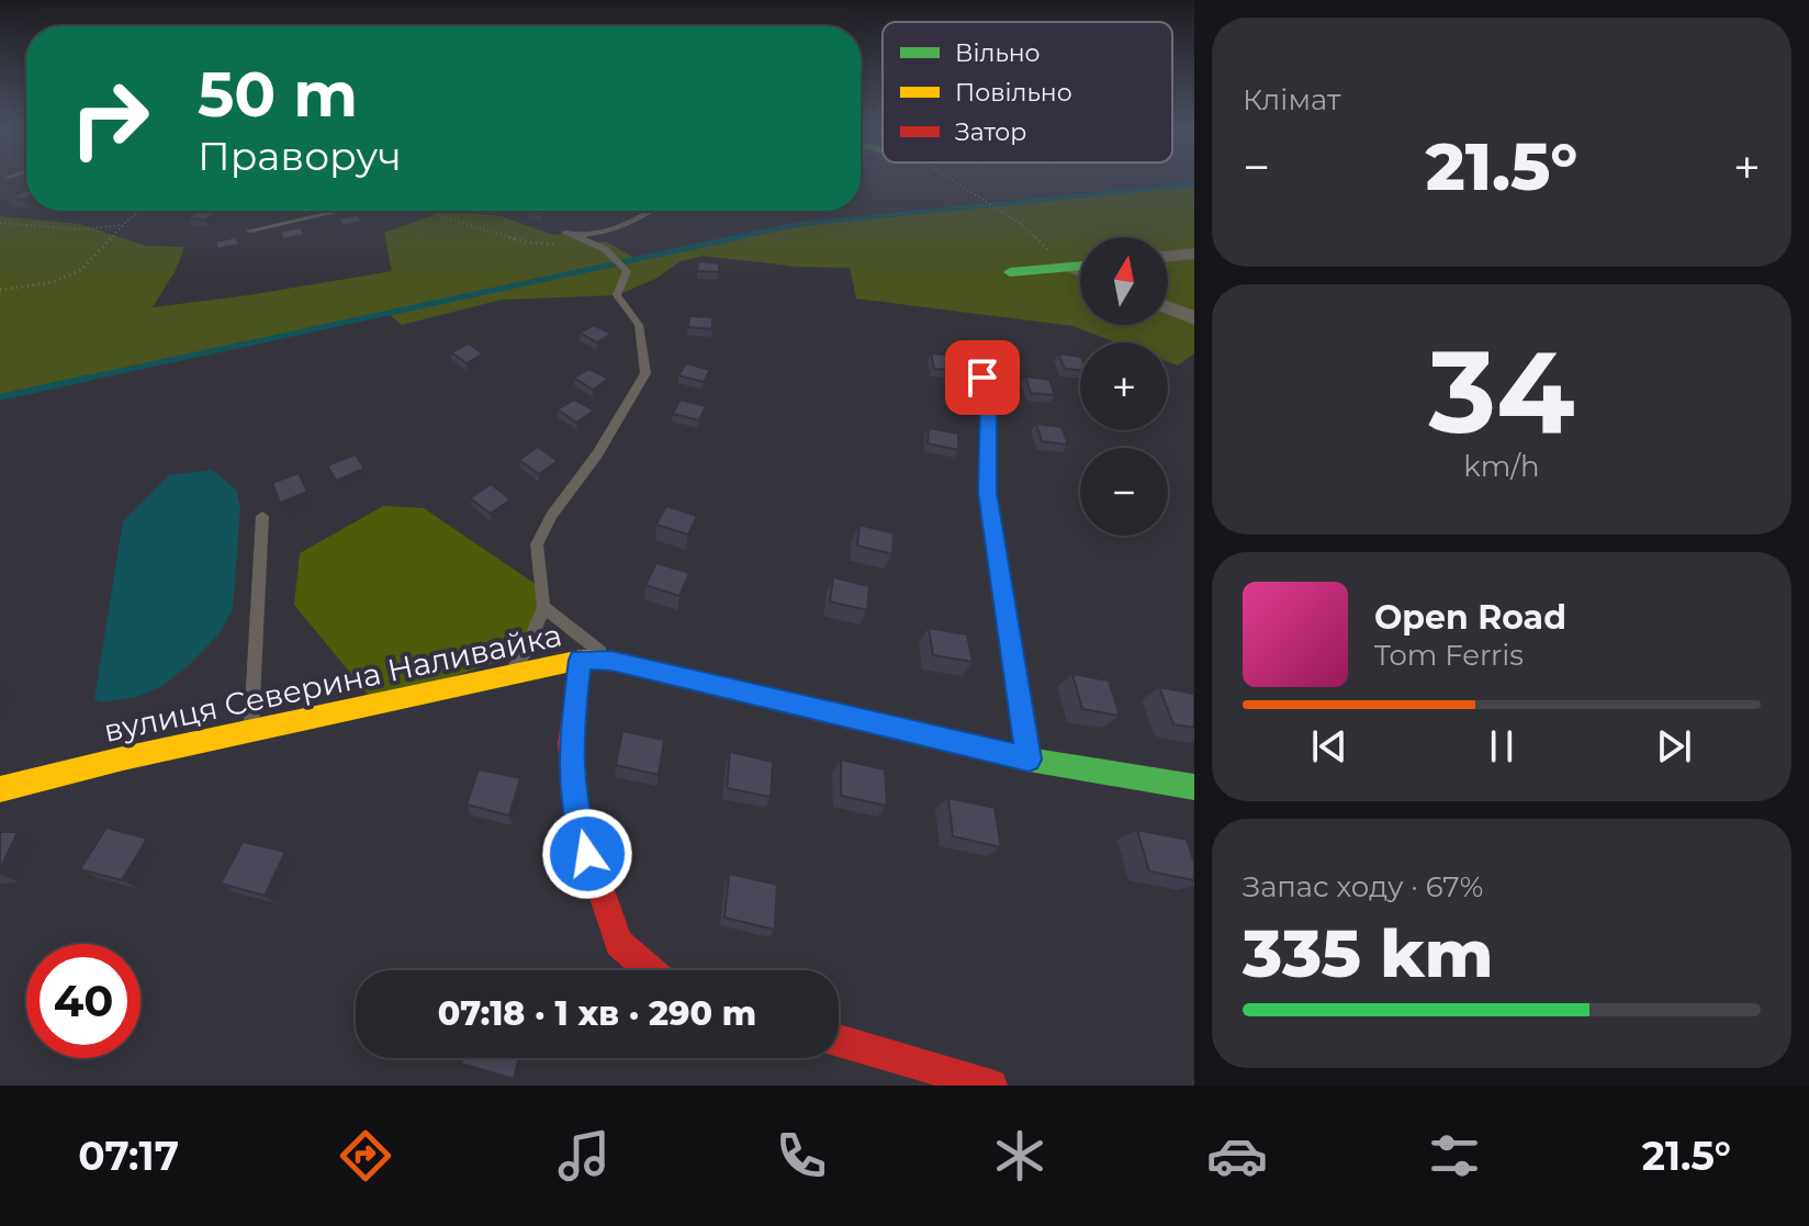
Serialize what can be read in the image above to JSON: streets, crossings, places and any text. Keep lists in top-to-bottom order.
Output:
{
  "streets": {
    "street": ["вулиця Северина Наливайка"]
  },
  "legend": ["Вільно", "Повільно", "Затор"],
  "north": "top",
  "page": {
    "tile": [
      "Клімат",
      ["34", "km/h"],
      ["Запас ходу · 67%", "335 km"]
    ],
    "turn": ["50 m", "Праворуч"],
    "heat": ["−", "21.5°", "+"],
    "map_buttons": ["+", "−"],
    "song": ["Open Road", "Tom Ferris"],
    "limit": "40",
    "trip": "07:18 · 1 хв · 290 m",
    "tabs": ["07:17", "21.5°"]
  }
}
